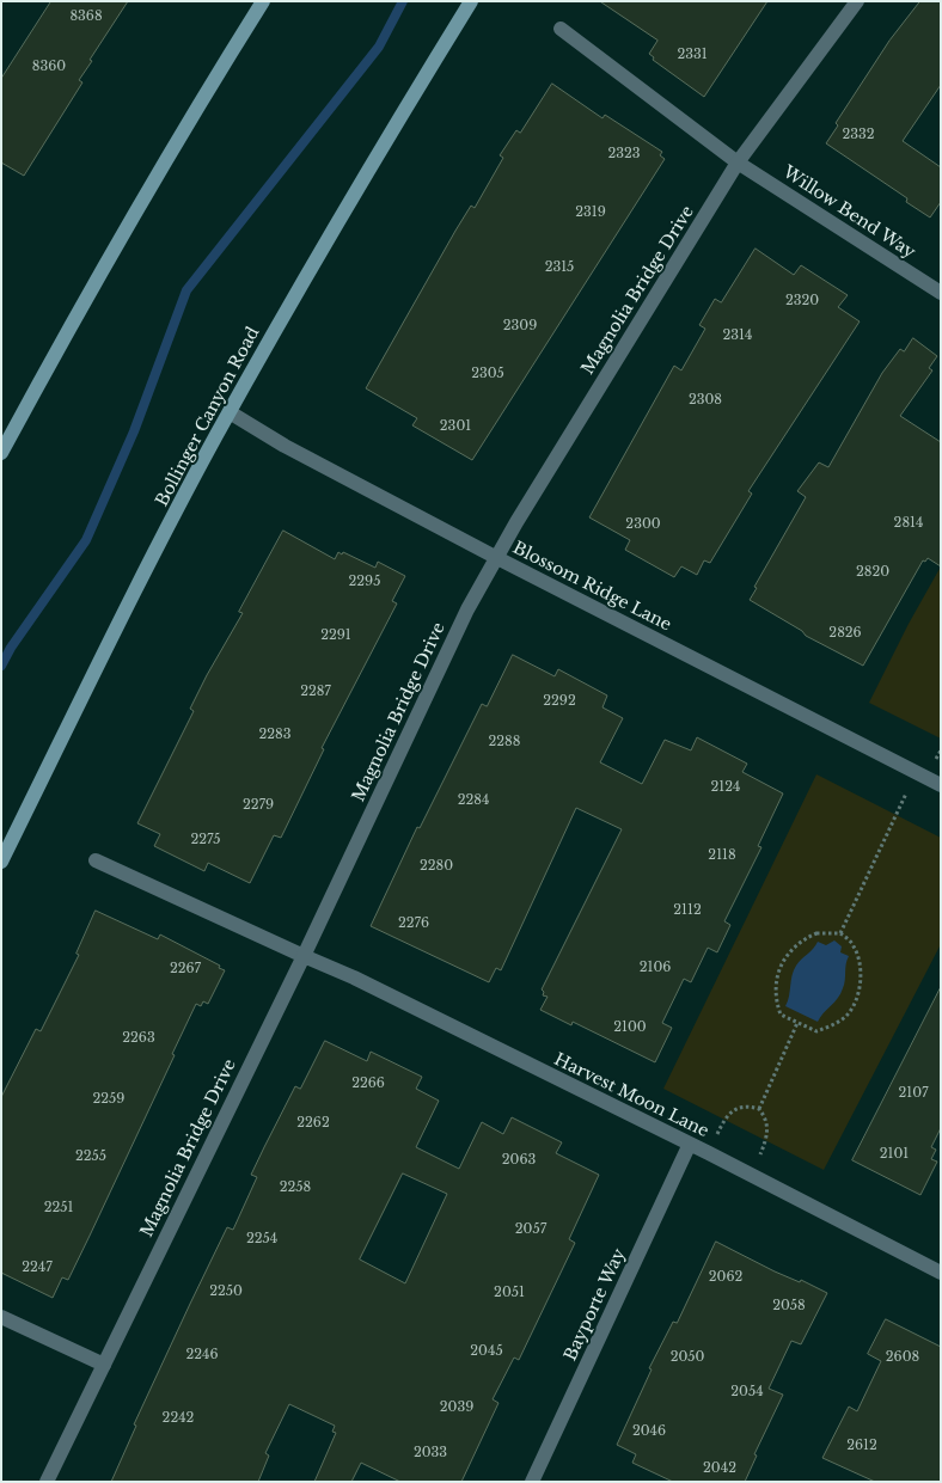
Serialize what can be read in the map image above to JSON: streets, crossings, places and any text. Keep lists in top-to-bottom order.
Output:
{
  "streets": {
    "main road": ["Bollinger Canyon Road"],
    "street": [
      "Willow Bend Way",
      "Magnolia Bridge Drive",
      "Blossom Ridge Lane",
      "Harvest Moon Lane",
      "Bayporte Way"
    ]
  },
  "crossings": [
    ["Willow Bend Way", "Magnolia Bridge Drive"],
    ["Magnolia Bridge Drive", "Blossom Ridge Lane"],
    ["Magnolia Bridge Drive", "Harvest Moon Lane"],
    ["Bollinger Canyon Road", "Blossom Ridge Lane"],
    ["Harvest Moon Lane", "Bayporte Way"]
  ],
  "house_numbers": [
    "8368",
    "2331",
    "8360",
    "2332",
    "2323",
    "2319",
    "2315",
    "2320",
    "2309",
    "2314",
    "2305",
    "2308",
    "2301",
    "2814",
    "2300",
    "2820",
    "2295",
    "2826",
    "2291",
    "2287",
    "2292",
    "2283",
    "2288",
    "2124",
    "2284",
    "2279",
    "2275",
    "2118",
    "2280",
    "2112",
    "2276",
    "2106",
    "2267",
    "2100",
    "2263",
    "2266",
    "2107",
    "2259",
    "2262",
    "2101",
    "2255",
    "2063",
    "2258",
    "2251",
    "2057",
    "2254",
    "2247",
    "2062",
    "2250",
    "2051",
    "2058",
    "2045",
    "2246",
    "2050",
    "2608",
    "2054",
    "2039",
    "2242",
    "2046",
    "2612",
    "2033",
    "2042"
  ]
}
